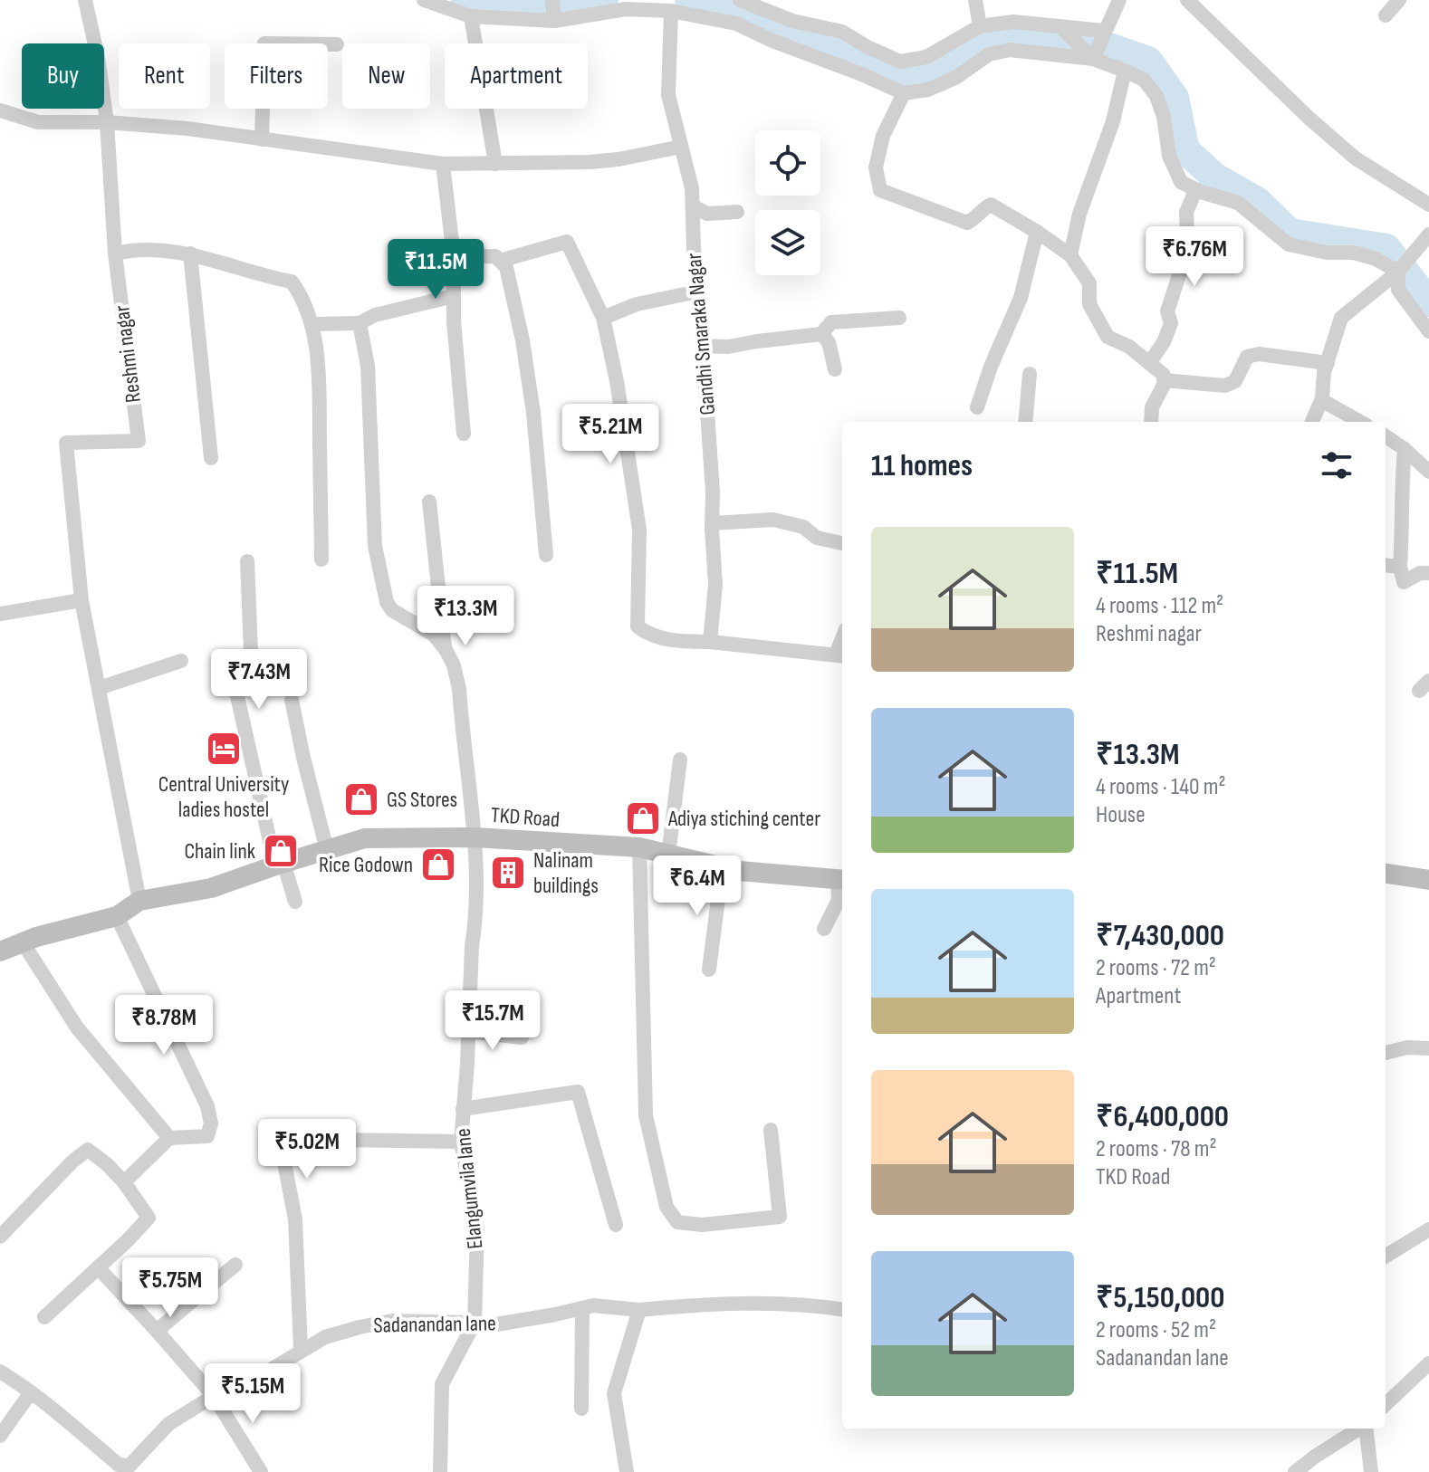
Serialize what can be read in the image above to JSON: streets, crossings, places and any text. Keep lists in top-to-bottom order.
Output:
{
  "streets": {
    "street": [
      "Gandhi Smaraka Nagar",
      "Reshmi nagar",
      "TKD Road",
      "Elangumvila lane",
      "Sadanandan lane"
    ]
  },
  "crossings": [
    ["Reshmi nagar", "TKD Road"],
    ["TKD Road", "Elangumvila lane"],
    ["Elangumvila lane", "Sadanandan lane"]
  ],
  "places": {
    "hotel": ["Central University ladies hostel"],
    "shop": [
      "GS Stores",
      "Adiya stiching center",
      "Chain link",
      "Rice Godown"
    ],
    "building": ["Nalinam buildings"]
  },
  "page": {
    "chip": [
      "Buy",
      "Rent",
      "Filters",
      "New",
      "Apartment"
    ],
    "price": [
      "₹6.76M",
      "₹11.5M",
      "₹5.21M",
      "₹13.3M",
      "₹7.43M",
      "₹6.4M",
      "₹15.7M",
      "₹8.78M",
      "₹5.02M",
      "₹5.75M",
      "₹5.15M"
    ],
    "heading": "11 homes",
    "list": [
      {
        "name": "₹11.5M",
        "note": "4 rooms · 112 m² · Reshmi nagar"
      },
      {
        "name": "₹13.3M",
        "note": "4 rooms · 140 m² · House"
      },
      {
        "name": "₹7,430,000",
        "note": "2 rooms · 72 m² · Apartment"
      },
      {
        "name": "₹6,400,000",
        "note": "2 rooms · 78 m² · TKD Road"
      },
      {
        "name": "₹5,150,000",
        "note": "2 rooms · 52 m² · Sadanandan lane"
      }
    ]
  }
}
